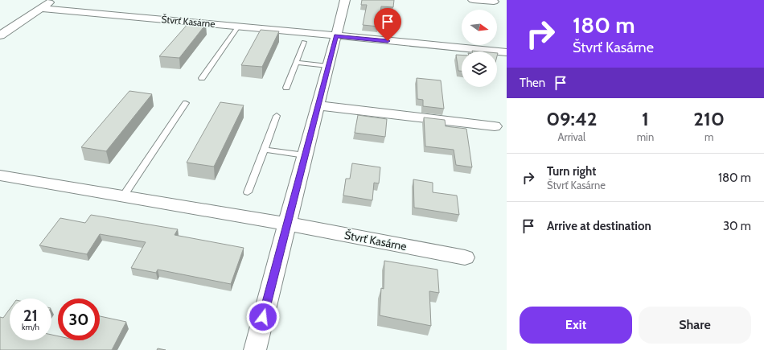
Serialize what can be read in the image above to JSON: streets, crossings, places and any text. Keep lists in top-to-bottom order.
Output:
{
  "streets": {
    "street": ["Štvrť Kasárne"]
  },
  "north": "right",
  "page": {
    "turn": ["180 m", "Štvrť Kasárne"],
    "then": "Then",
    "eta": [
      "09:42",
      "Arrival",
      "1",
      "min",
      "210",
      "m"
    ],
    "list": [
      {
        "name": "Turn right",
        "note": "Štvrť Kasárne",
        "value": "180 m"
      },
      {
        "name": "Arrive at destination",
        "value": "30 m"
      }
    ],
    "speed": "21 km/h",
    "limit": "30",
    "buttons": ["Exit", "Share"]
  }
}
